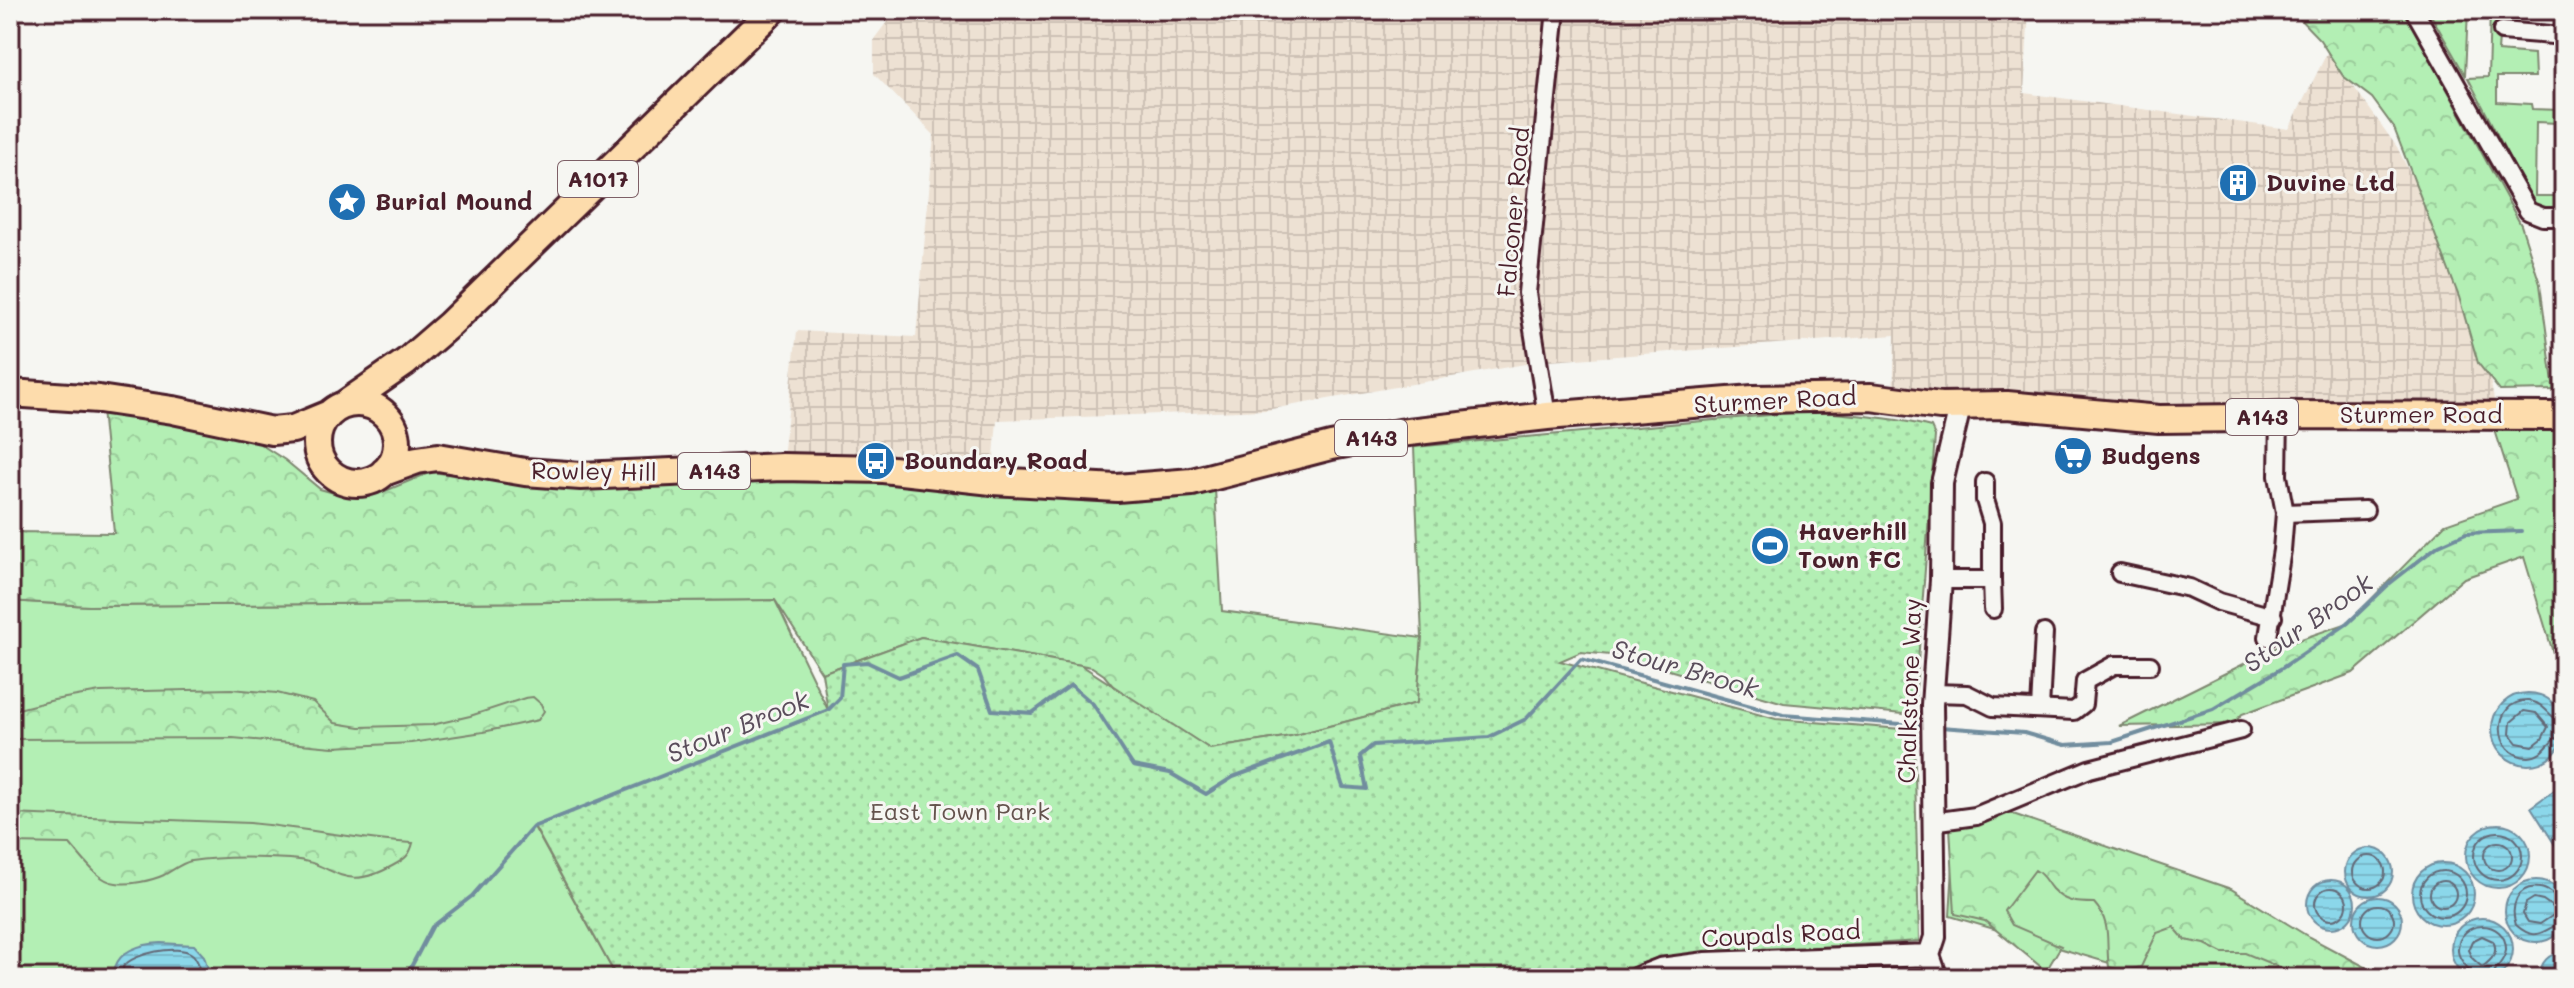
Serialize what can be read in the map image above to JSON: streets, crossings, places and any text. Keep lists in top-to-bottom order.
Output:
{
  "streets": {
    "main road": [
      "A1017",
      "Sturmer Road",
      "A143",
      "Rowley Hill"
    ],
    "street": ["Falconer Road", "Chalkstone Way", "Coupals Road"]
  },
  "crossings": [
    ["A1017", "Rowley Hill"],
    ["Falconer Road", "Sturmer Road"],
    ["Sturmer Road", "Rowley Hill"],
    ["Sturmer Road", "Chalkstone Way"],
    ["Chalkstone Way", "Coupals Road"]
  ],
  "water": ["Stour Brook"],
  "parks": ["East Town Park"],
  "places": {
    "building": ["Duvine Ltd"],
    "place": ["Burial Mound"],
    "supermarket": ["Budgens"],
    "bus stop": ["Boundary Road"],
    "sports": ["Haverhill Town FC"]
  }
}
